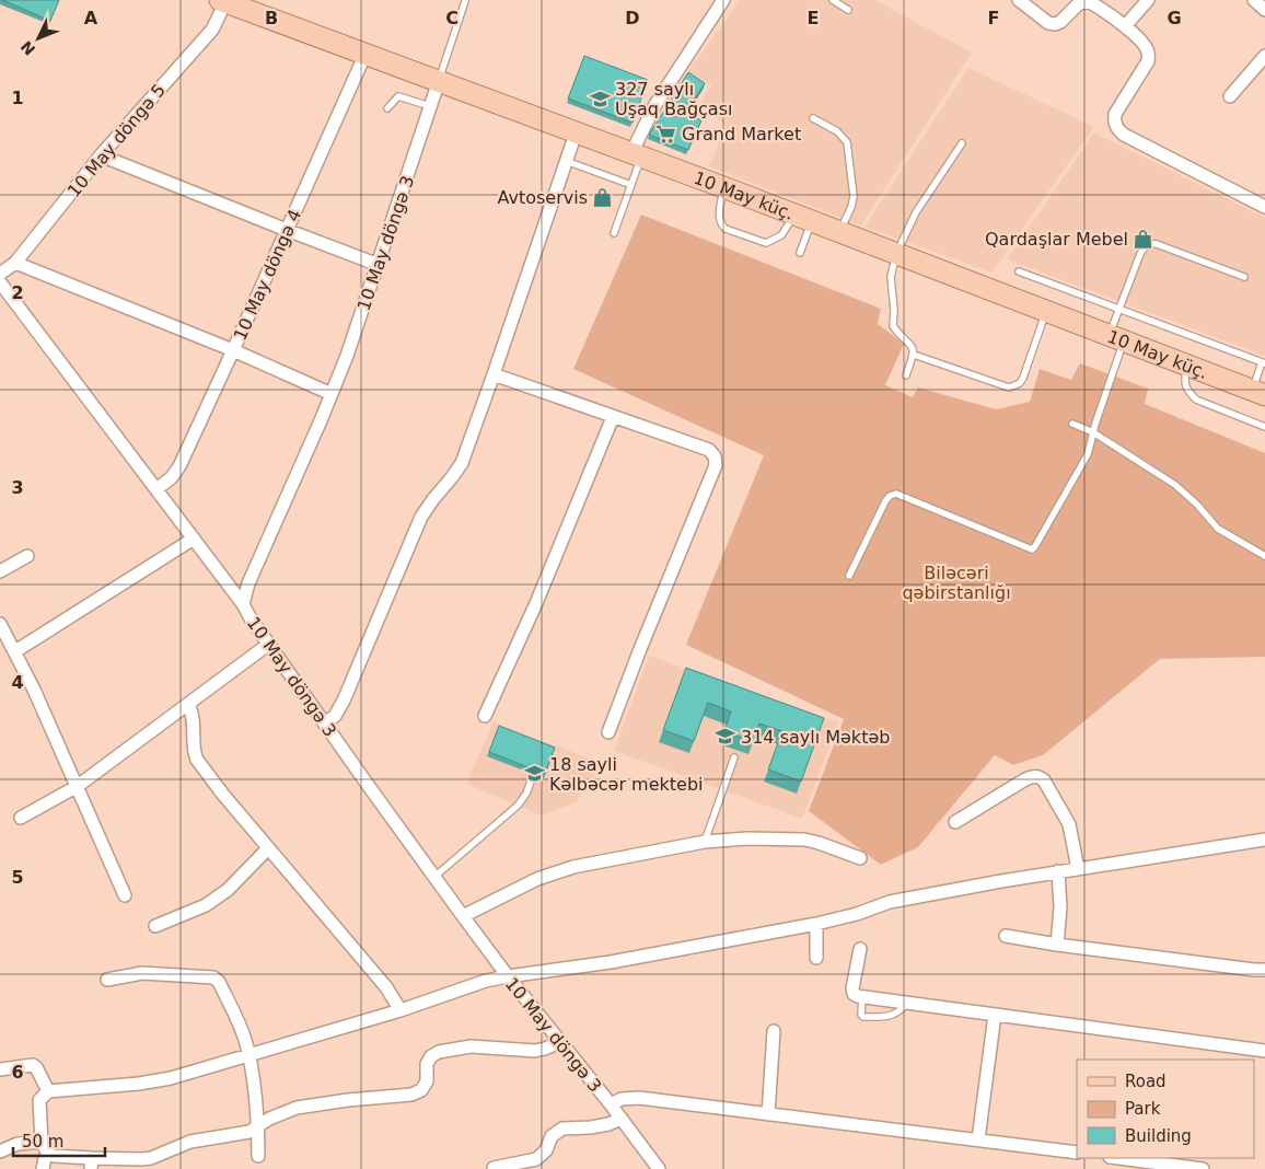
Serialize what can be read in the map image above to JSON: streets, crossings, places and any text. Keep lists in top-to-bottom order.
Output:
{
  "streets": {
    "main road": ["10 May küç."],
    "street": ["10 May döngə 5", "10 May döngə 3", "10 May döngə 4"]
  },
  "crossings": [
    ["10 May döngə 5", "10 May küç."],
    ["10 May küç.", "10 May döngə 3"],
    ["10 May küç.", "10 May döngə 4"]
  ],
  "parks": ["Biləcəri qəbirstanlığı"],
  "places": {
    "school or university": ["327 saylı Uşaq Bağçası", "314 saylı Məktəb", "18 sayli Kəlbəcər mektebi"],
    "supermarket": ["Grand Market"],
    "shop": ["Avtoservis", "Qardaşlar Mebel"]
  },
  "legend": ["Road", "Park", "Building"],
  "scale_bar": "50 m",
  "north": "bottom left",
  "grid": {
    "columns": [
      "A",
      "B",
      "C",
      "D",
      "E",
      "F",
      "G"
    ],
    "rows": [
      "1",
      "2",
      "3",
      "4",
      "5",
      "6"
    ]
  }
}
